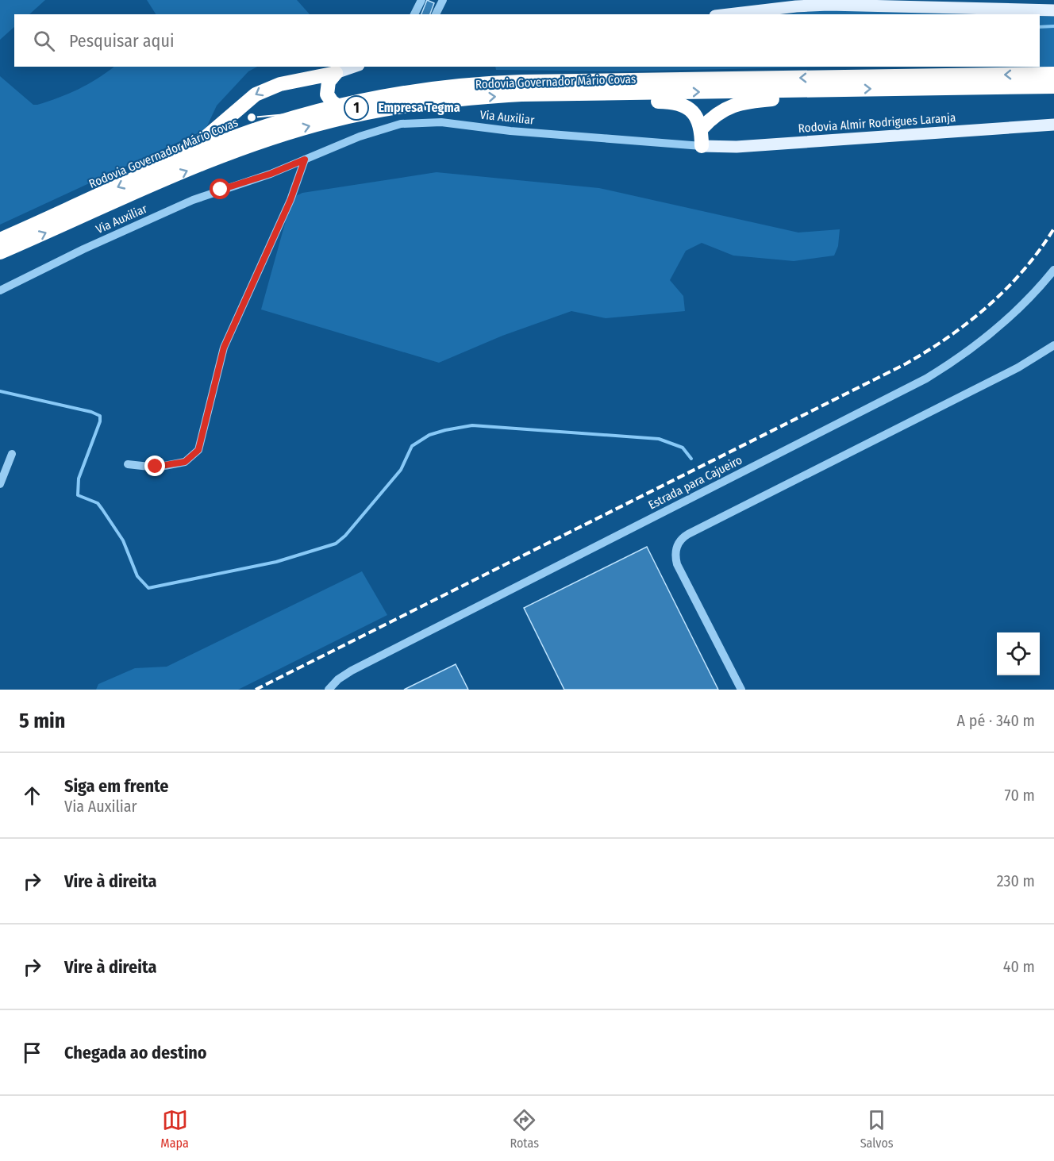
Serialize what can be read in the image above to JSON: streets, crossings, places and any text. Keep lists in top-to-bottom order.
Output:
{
  "streets": {
    "highway": ["Rodovia Governador Mário Covas"],
    "main road": ["Rodovia Almir Rodrigues Laranja"],
    "street": ["Via Auxiliar", "Estrada para Cajueiro"]
  },
  "crossings": [
    ["Via Auxiliar", "Rodovia Almir Rodrigues Laranja"]
  ],
  "places": ["Empresa Tegma"],
  "page": {
    "search": "Pesquisar aqui",
    "heading": ["5 min", "A pé · 340 m"],
    "list": [
      ["Siga em frente", "Via Auxiliar", "70 m"],
      ["Vire à direita", "230 m"],
      ["Vire à direita", "40 m"],
      "Chegada ao destino"
    ],
    "nav": ["Mapa", "Rotas", "Salvos"]
  }
}
